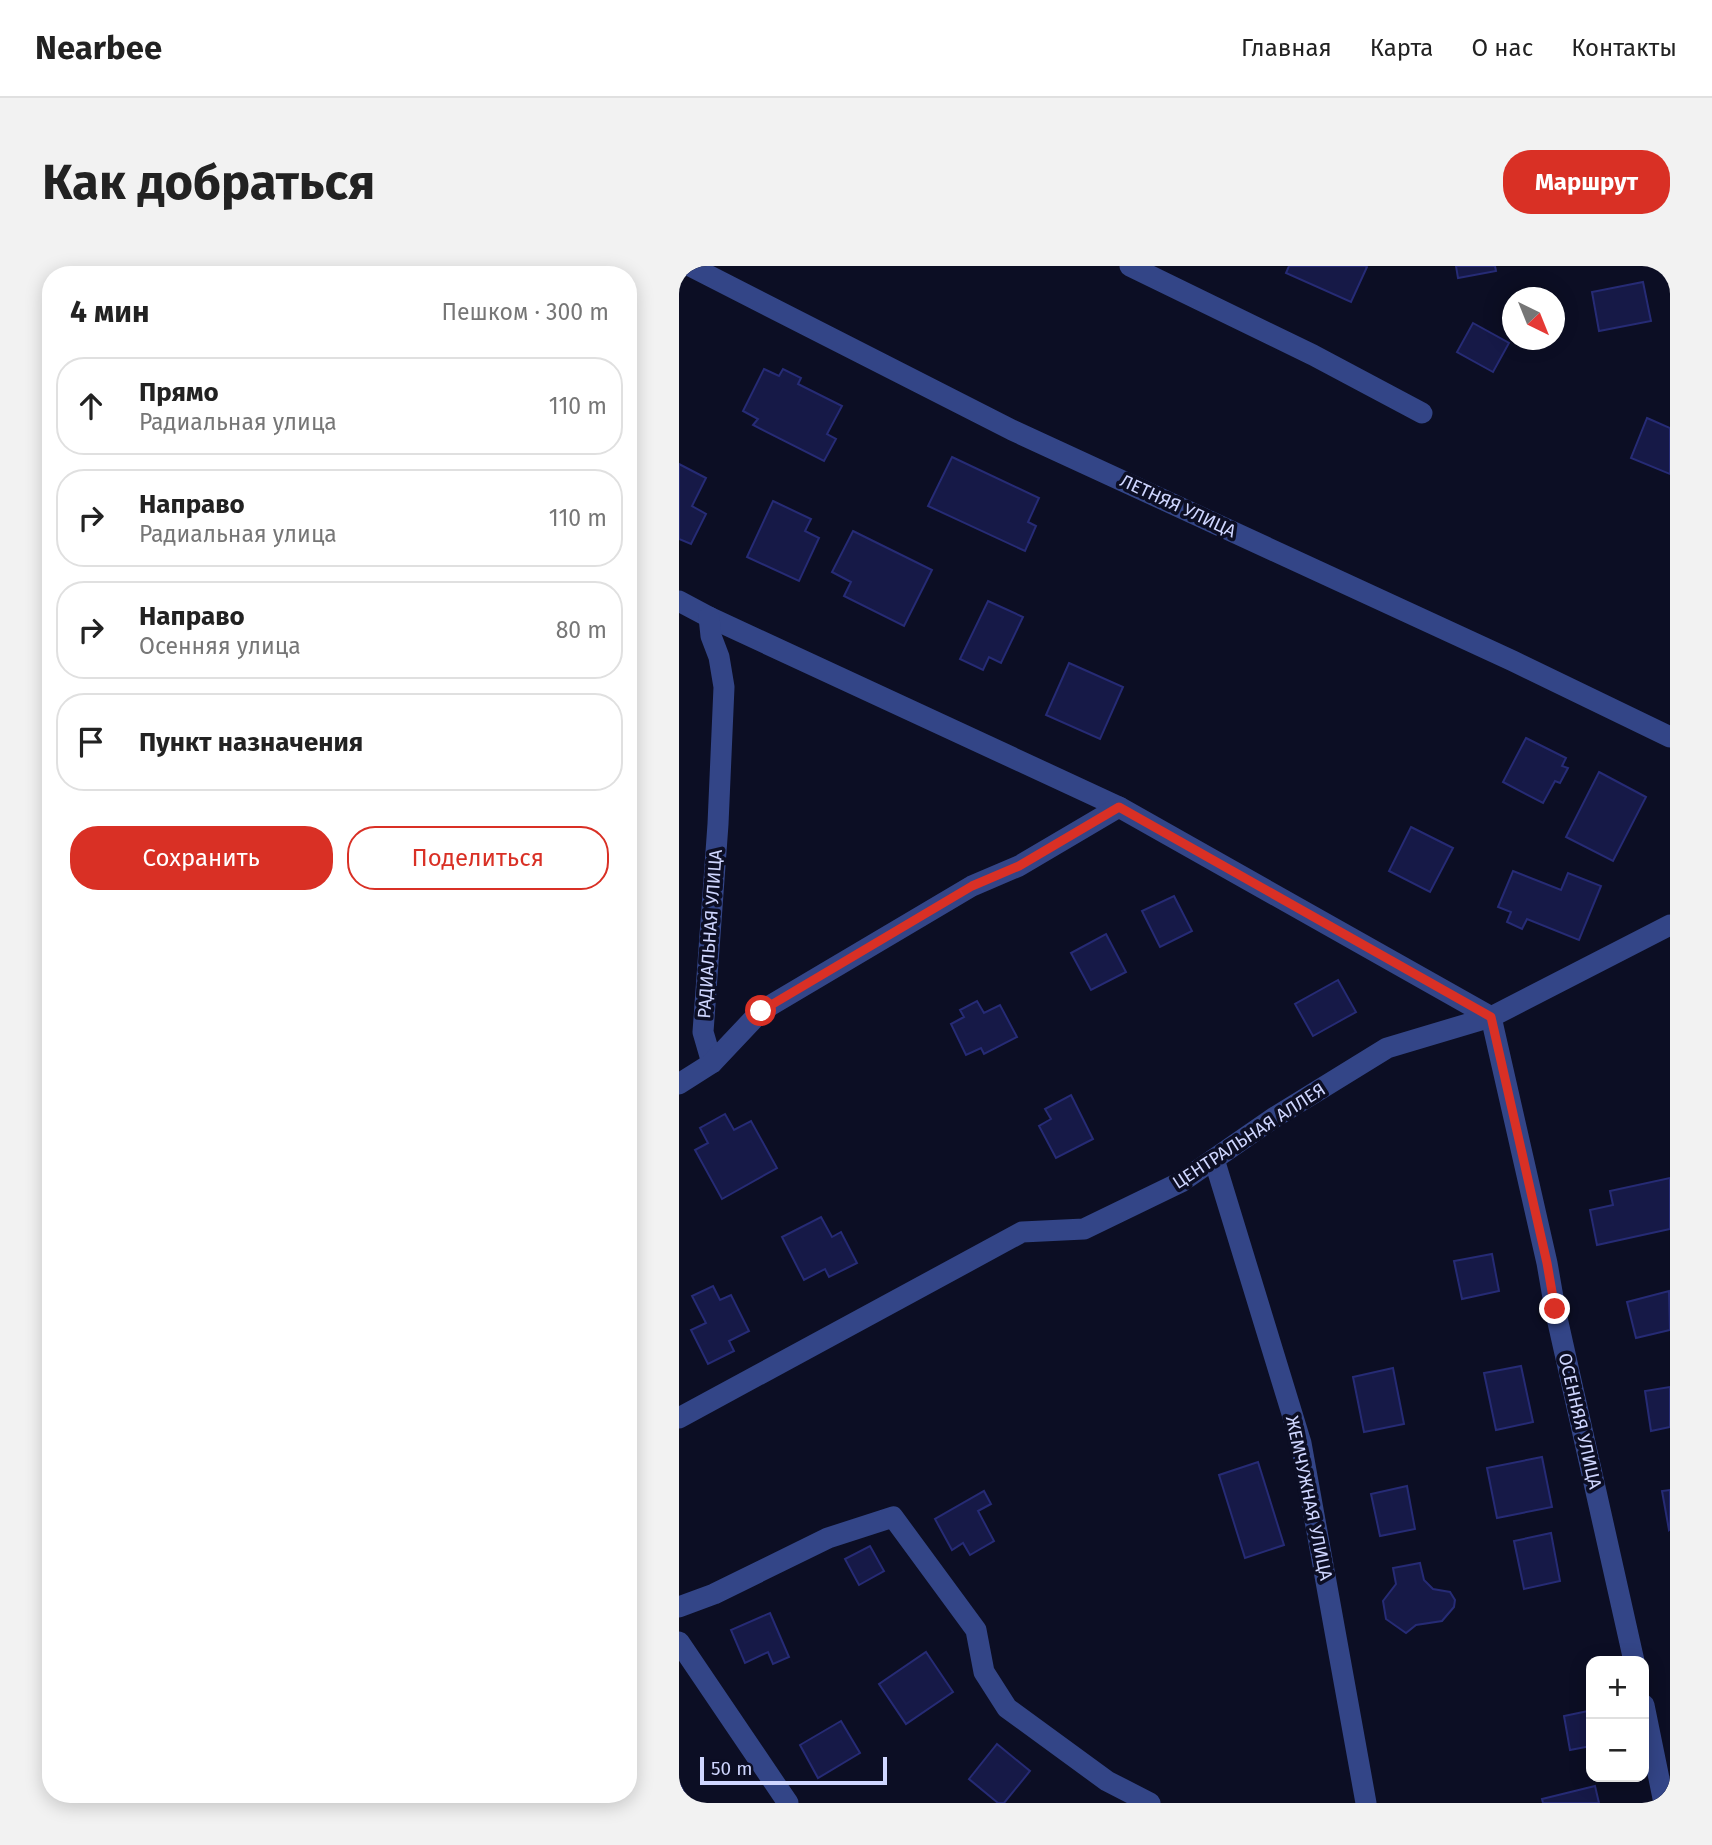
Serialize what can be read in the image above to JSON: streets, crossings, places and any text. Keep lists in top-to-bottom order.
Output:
{
  "streets": {
    "street": [
      "ЛЕТНЯЯ УЛИЦА",
      "РАДИАЛЬНАЯ УЛИЦА",
      "ЦЕНТРАЛЬНАЯ АЛЛЕЯ",
      "ОСЕННЯЯ УЛИЦА",
      "ЖЕМЧУЖНАЯ УЛИЦА"
    ]
  },
  "crossings": [
    ["ЦЕНТРАЛЬНАЯ АЛЛЕЯ", "ОСЕННЯЯ УЛИЦА"],
    ["ЦЕНТРАЛЬНАЯ АЛЛЕЯ", "ЖЕМЧУЖНАЯ УЛИЦА"]
  ],
  "scale_bar": "50 m",
  "north": "bottom right",
  "page": {
    "header": "Nearbee",
    "nav": [
      "Главная",
      "Карта",
      "О нас",
      "Контакты"
    ],
    "buttons": [
      "Маршрут",
      ["Сохранить", "Поделиться"]
    ],
    "title": "Как добраться",
    "heading": ["4 мин", "Пешком · 300 m"],
    "list": [
      ["Прямо", "Радиальная улица", "110 m"],
      ["Направо", "Радиальная улица", "110 m"],
      ["Направо", "Осенняя улица", "80 m"],
      "Пункт назначения"
    ],
    "map_buttons": ["+", "−"],
    "scale": "50 m"
  }
}
